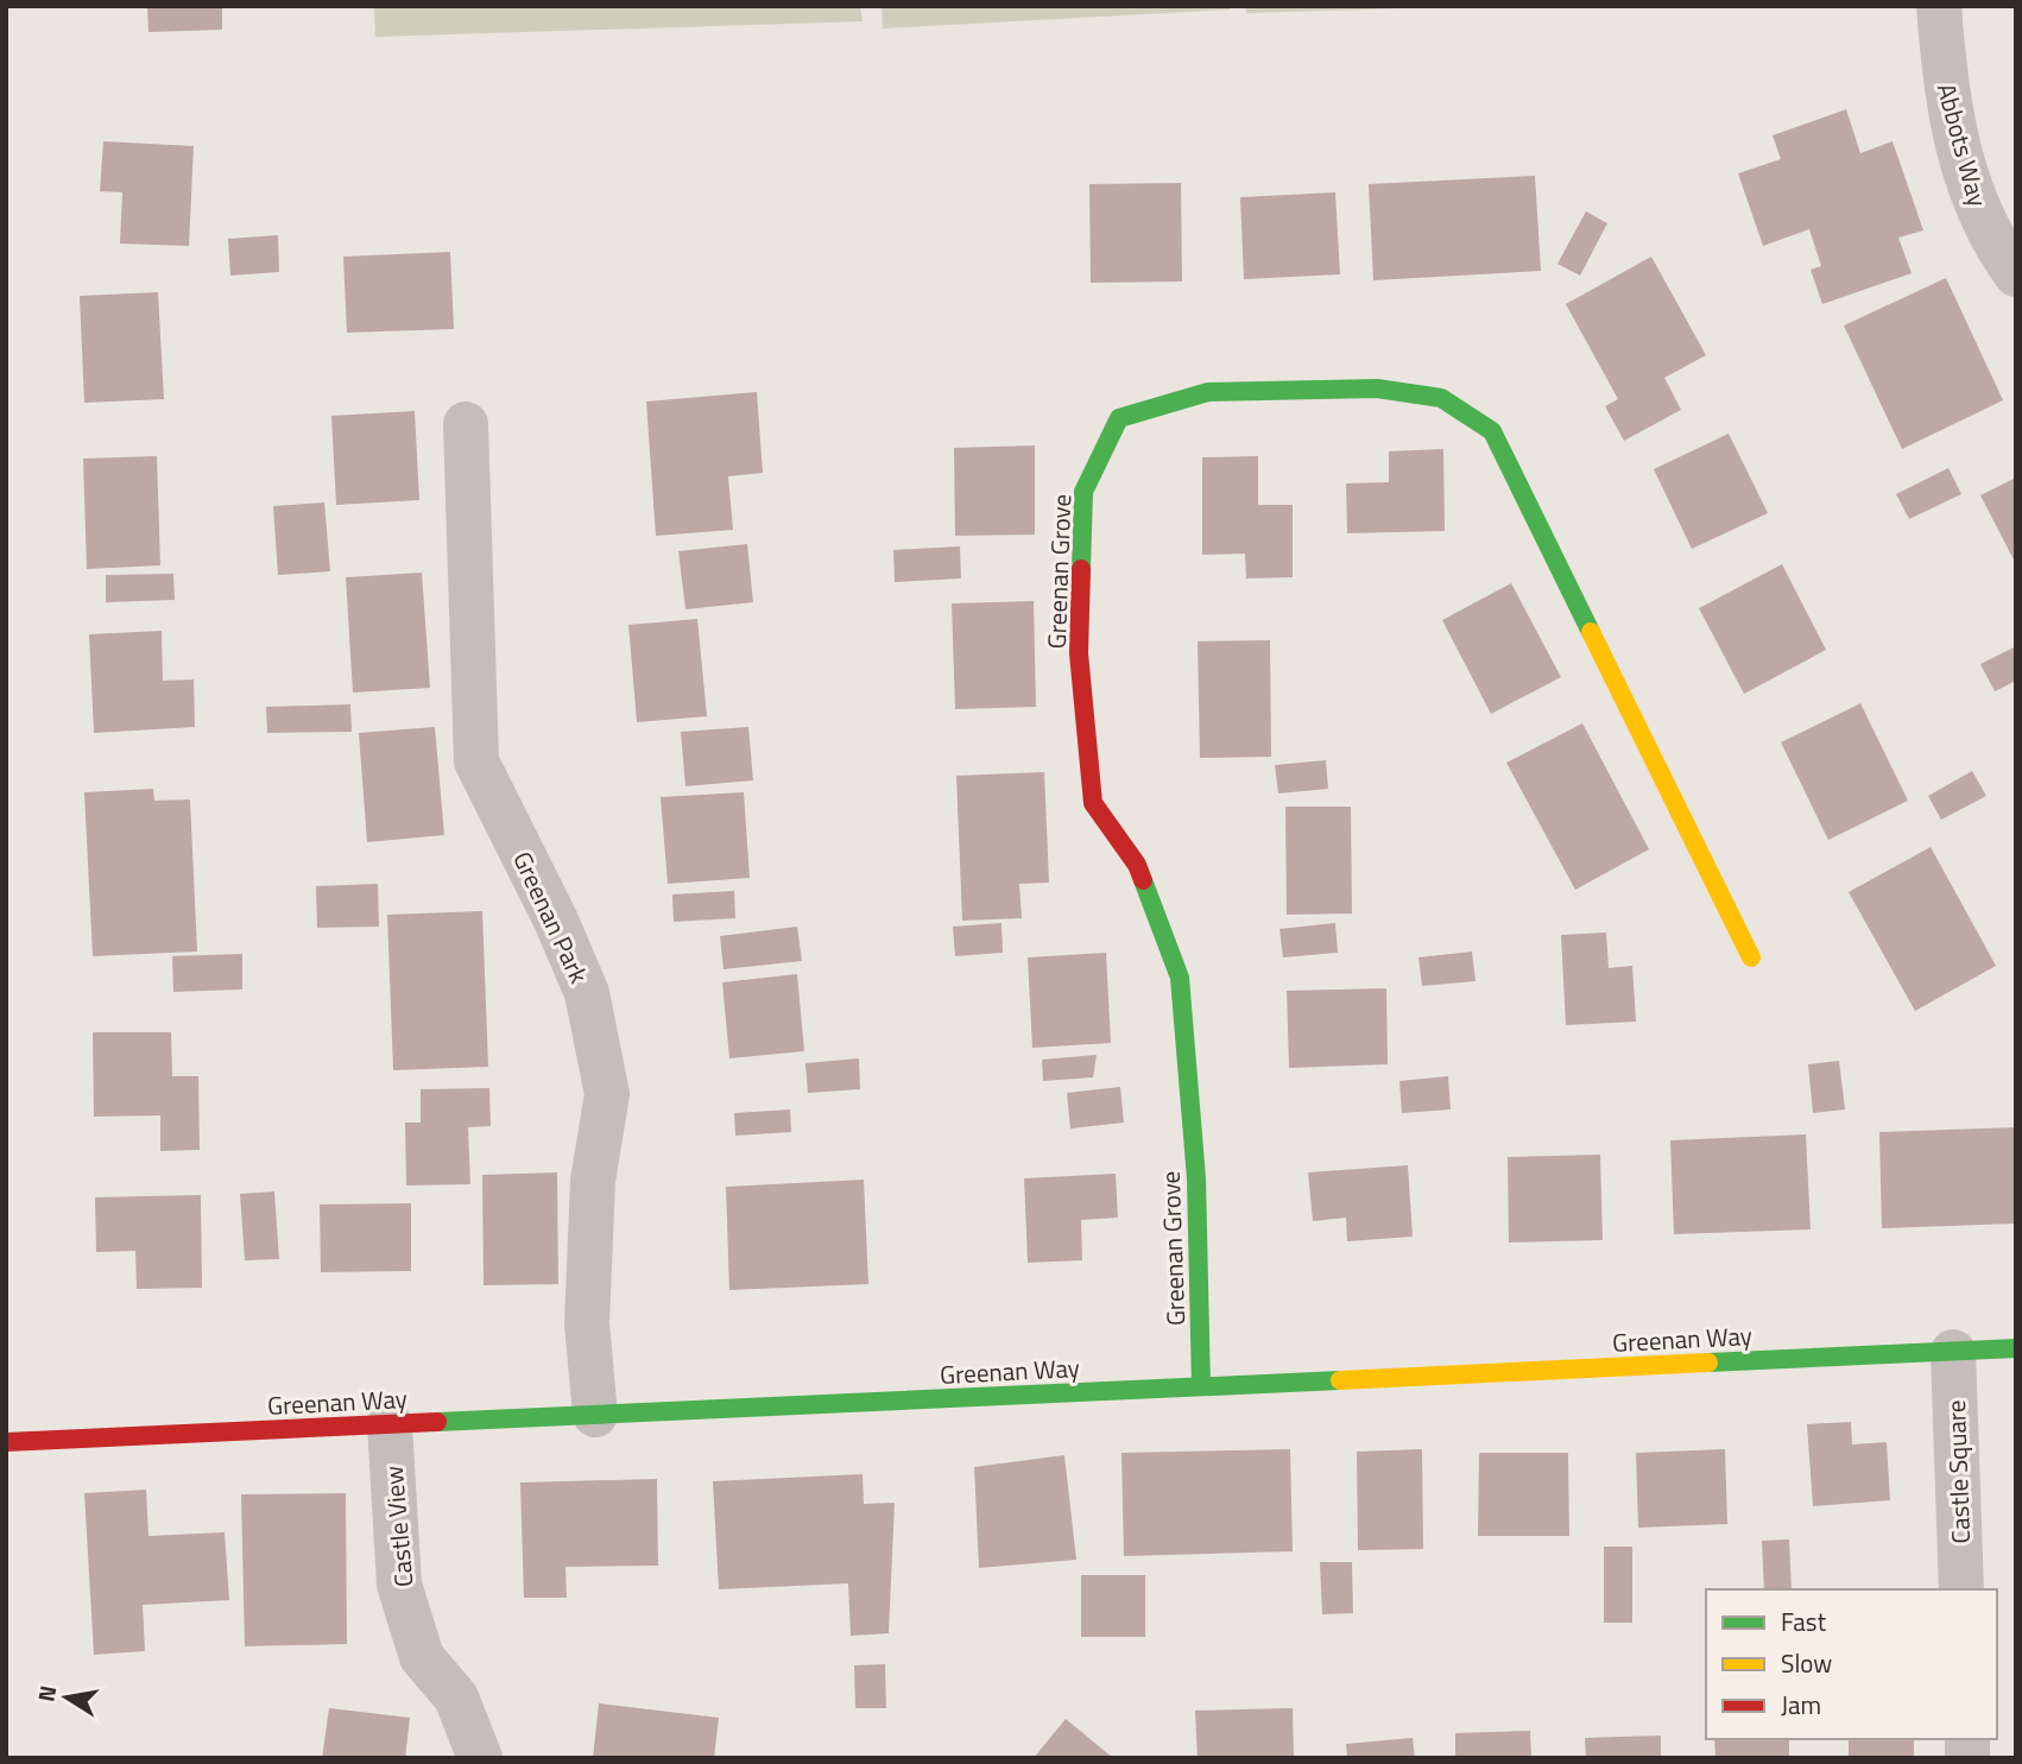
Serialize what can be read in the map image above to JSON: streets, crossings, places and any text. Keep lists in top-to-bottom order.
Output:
{
  "streets": {
    "street": [
      "Abbots Way",
      "Greenan Grove",
      "Greenan Park",
      "Greenan Way",
      "Castle Square",
      "Castle View"
    ]
  },
  "crossings": [
    ["Greenan Grove", "Greenan Way"],
    ["Greenan Park", "Greenan Way"],
    ["Greenan Way", "Castle Square"],
    ["Greenan Way", "Castle View"]
  ],
  "legend": ["Fast", "Slow", "Jam"],
  "north": "left"
}
